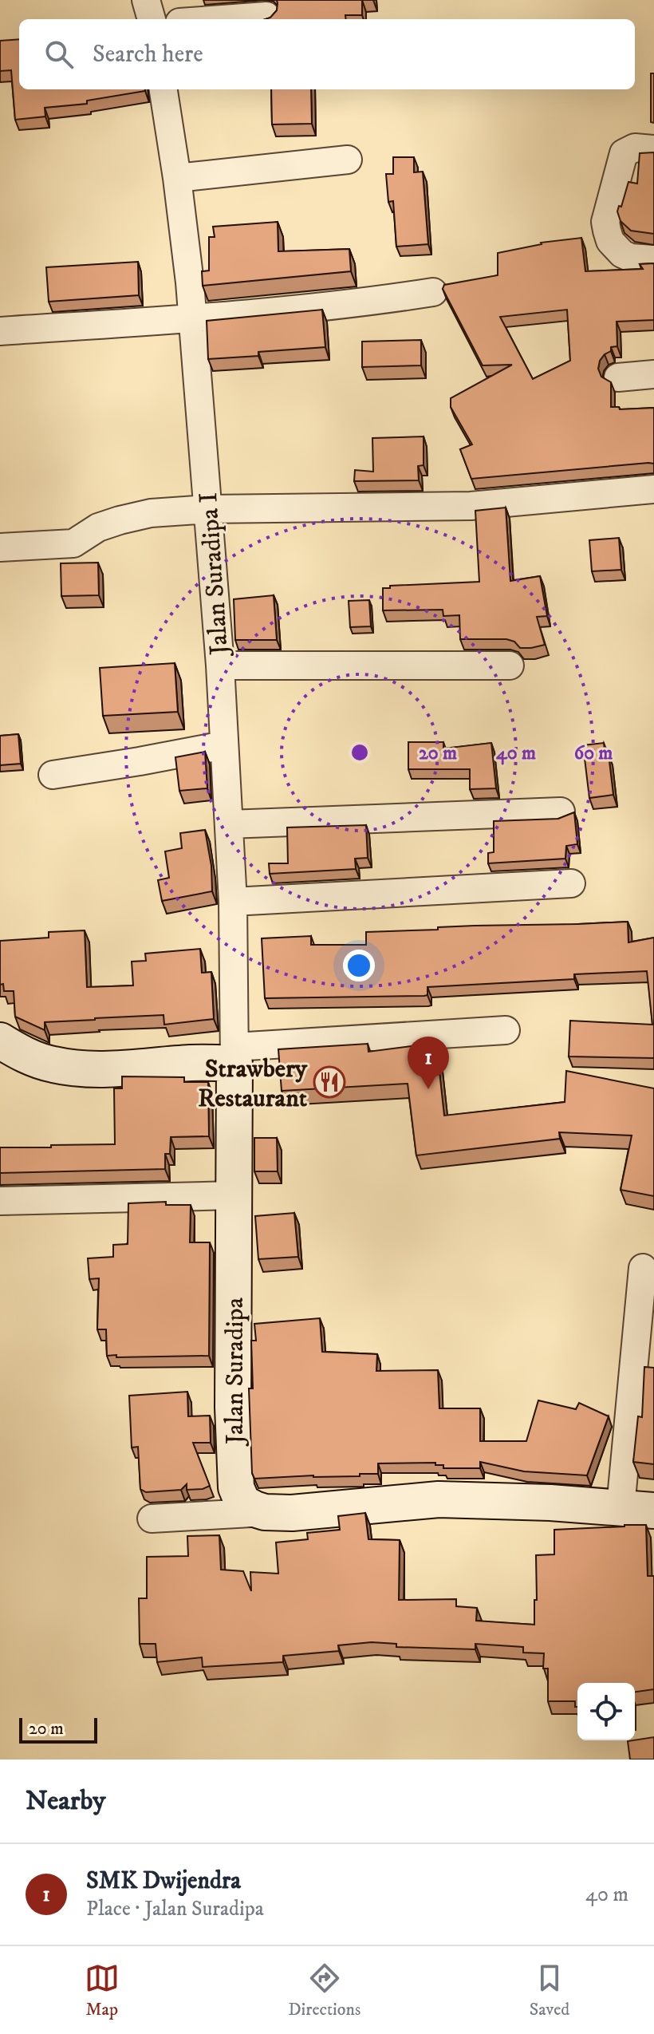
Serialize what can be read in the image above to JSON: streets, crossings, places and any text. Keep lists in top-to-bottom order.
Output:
{
  "streets": {
    "street": ["Jalan Suradipa I", "Jalan Suradipa"]
  },
  "crossings": [
    ["Jalan Suradipa I", "Jalan Suradipa"]
  ],
  "places": {
    "restaurant": ["Strawbery Restaurant"]
  },
  "scale_bar": "20 m",
  "page": {
    "search": "Search here",
    "pins": "1",
    "scale": "20 m",
    "heading": "Nearby",
    "list": [
      {
        "mark": "1",
        "name": "SMK Dwijendra",
        "note": "Place · Jalan Suradipa",
        "value": "40 m"
      }
    ],
    "nav": ["Map", "Directions", "Saved"]
  },
  "rings": ["20 m", "40 m", "60 m"]
}
